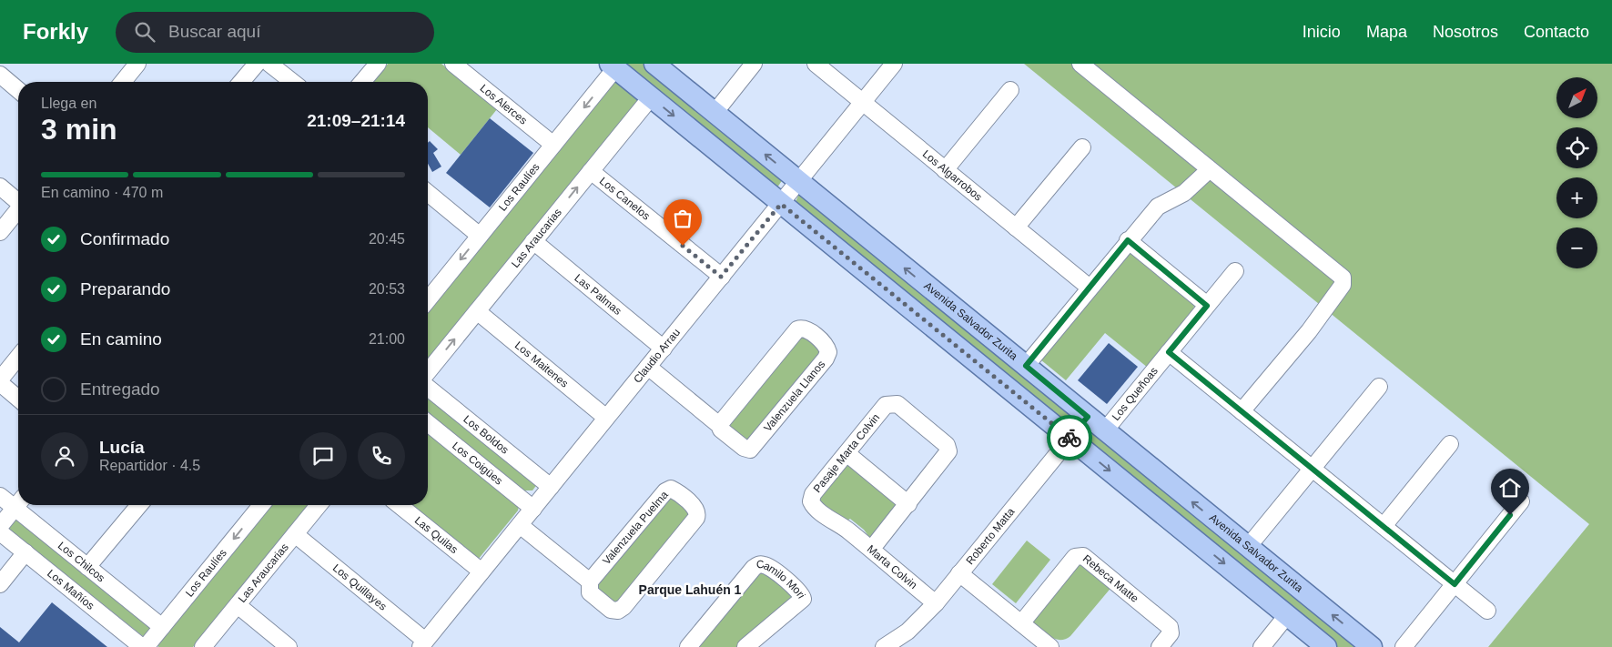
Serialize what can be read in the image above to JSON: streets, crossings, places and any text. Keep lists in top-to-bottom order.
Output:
{
  "streets": {
    "main road": ["Avenida Salvador Zurita"],
    "street": [
      "Los Alerces",
      "Los Algarrobos",
      "Los Raulíes",
      "Los Canelos",
      "Las Araucarias",
      "Las Palmas",
      "Claudio Arrau",
      "Los Maitenes",
      "Los Queñoas",
      "Valenzuela Llanos",
      "Los Boldos",
      "Pasaje Marta Colvin",
      "Los Coigües",
      "Valenzuela Puelma",
      "Las Quilas",
      "Roberto Matta",
      "Los Chilcos",
      "Marta Colvin",
      "Rebeca Matte",
      "Camilo Mori",
      "Los Quillayes",
      "Los Mañíos"
    ]
  },
  "crossings": [
    ["Los Alerces", "Los Raulíes"],
    ["Los Algarrobos", "Claudio Arrau"],
    ["Los Raulíes", "Los Chilcos"],
    ["Los Canelos", "Las Araucarias"],
    ["Los Canelos", "Claudio Arrau"],
    ["Las Araucarias", "Las Palmas"],
    ["Las Araucarias", "Los Maitenes"],
    ["Las Araucarias", "Los Quillayes"],
    ["Las Palmas", "Claudio Arrau"],
    ["Avenida Salvador Zurita", "Claudio Arrau"],
    ["Avenida Salvador Zurita", "Los Queñoas"],
    ["Avenida Salvador Zurita", "Roberto Matta"],
    ["Claudio Arrau", "Los Maitenes"],
    ["Claudio Arrau", "Valenzuela Llanos"],
    ["Claudio Arrau", "Los Boldos"],
    ["Claudio Arrau", "Los Coigües"],
    ["Claudio Arrau", "Valenzuela Puelma"],
    ["Claudio Arrau", "Las Quilas"],
    ["Claudio Arrau", "Los Quillayes"],
    ["Pasaje Marta Colvin", "Marta Colvin"],
    ["Roberto Matta", "Marta Colvin"]
  ],
  "one_way": ["Los Raulíes"],
  "districts": ["Parque Lahuén 1"],
  "north": "top right",
  "page": {
    "header": "Forkly",
    "search": "Buscar aquí",
    "nav": [
      "Inicio",
      "Mapa",
      "Nosotros",
      "Contacto"
    ],
    "map_buttons": ["+", "−"],
    "heading": ["3 min", "Llega en", "21:09–21:14"],
    "panel": ["Lucía", "Repartidor · 4.5"],
    "bar": "En camino · 470 m",
    "list": [
      ["Confirmado", "20:45"],
      ["Preparando", "20:53"],
      ["En camino", "21:00"],
      "Entregado"
    ]
  }
}
